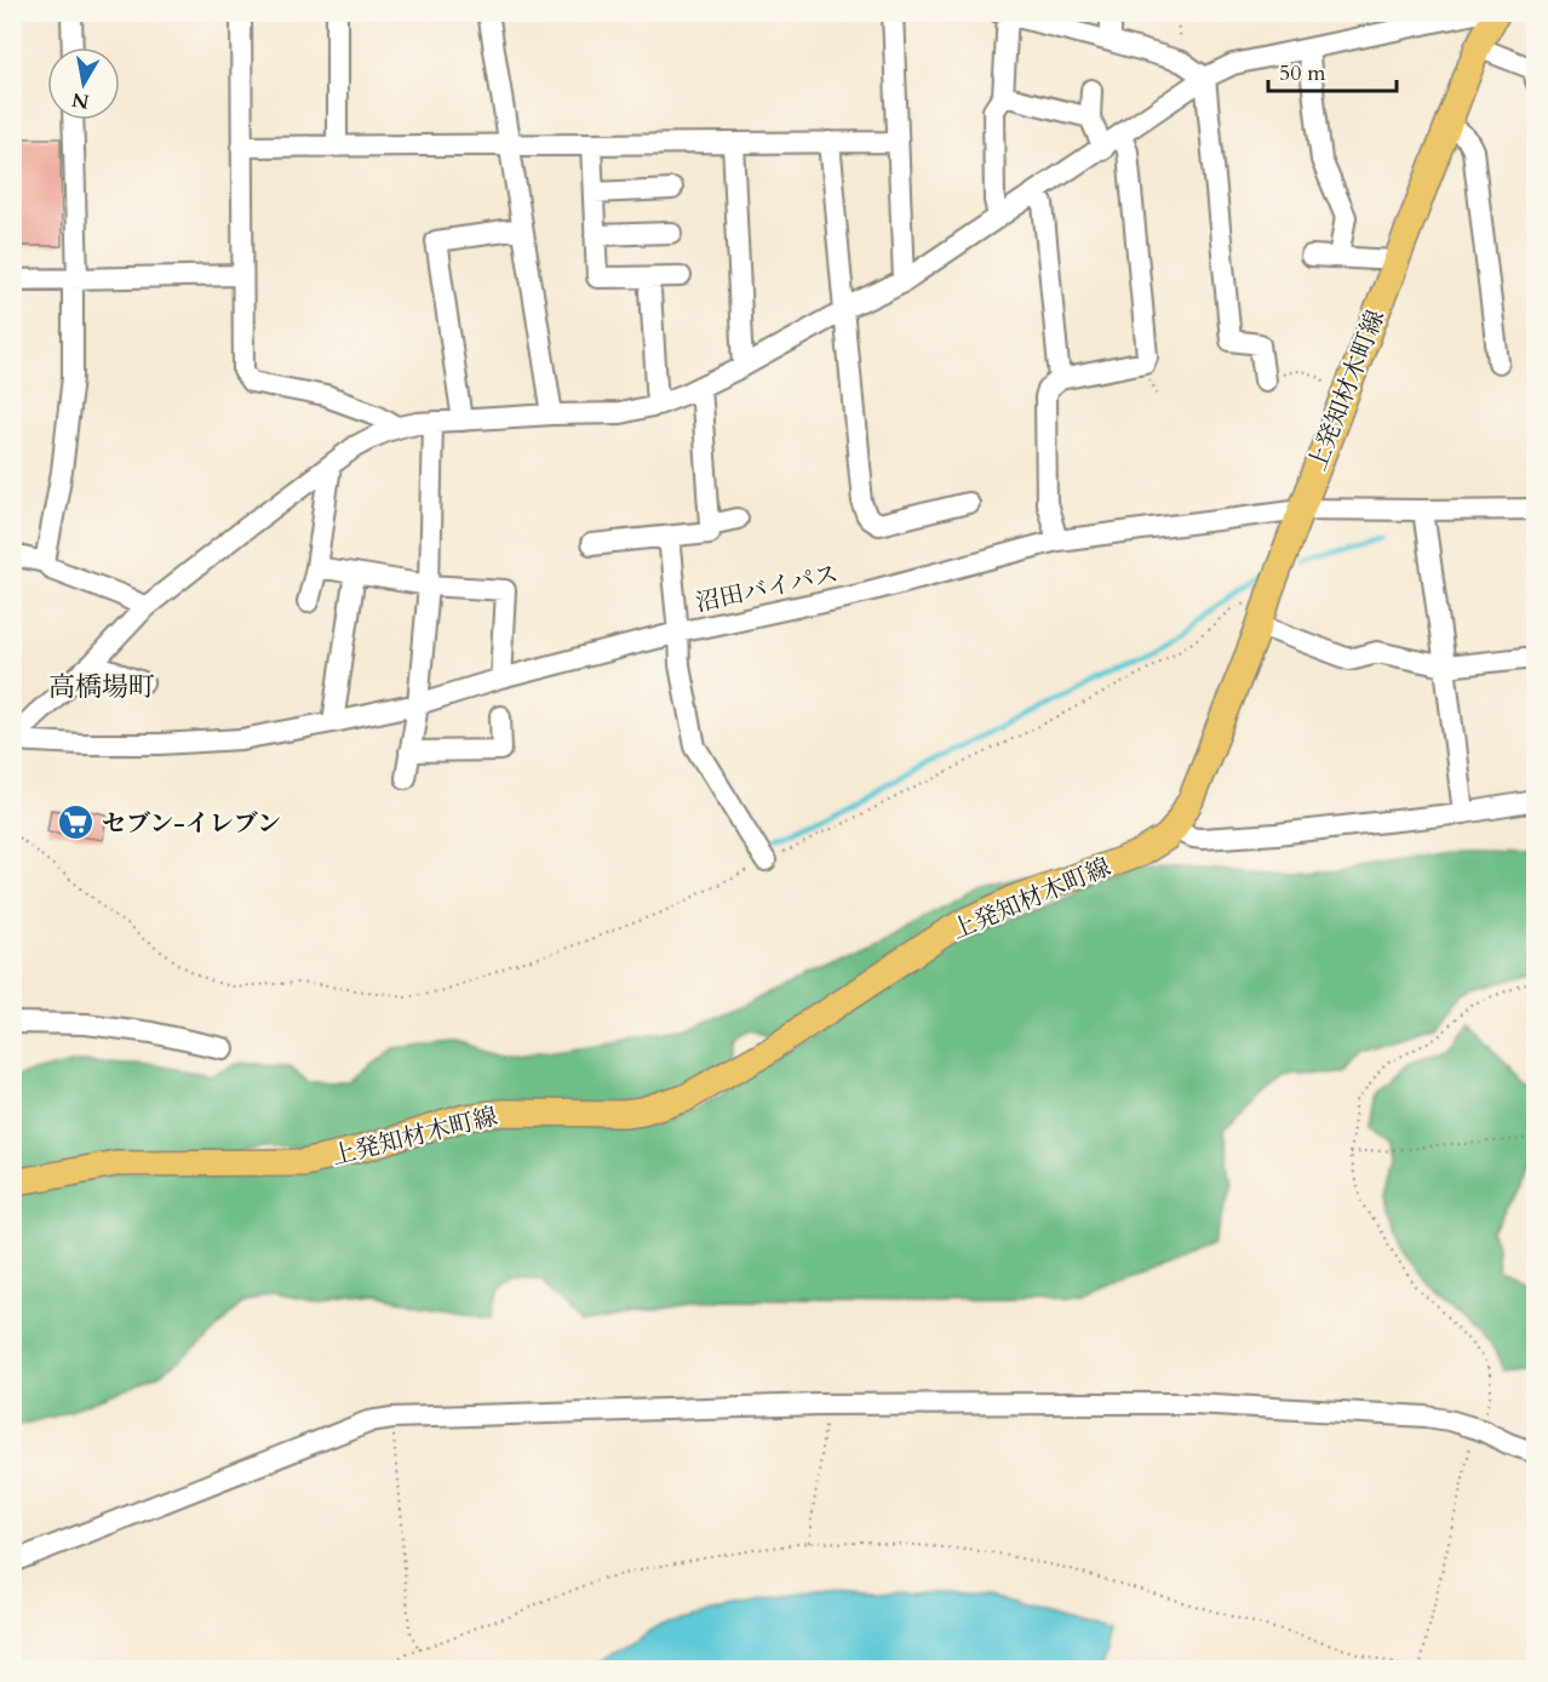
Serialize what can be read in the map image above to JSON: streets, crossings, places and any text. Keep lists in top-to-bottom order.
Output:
{
  "streets": {
    "main road": ["上発知材木町線"],
    "street": ["沼田バイパス"]
  },
  "crossings": [
    ["上発知材木町線", "沼田バイパス"]
  ],
  "districts": ["高橋場町"],
  "places": {
    "supermarket": ["セブン-イレブン"]
  },
  "scale_bar": "50 m",
  "north": "bottom"
}
